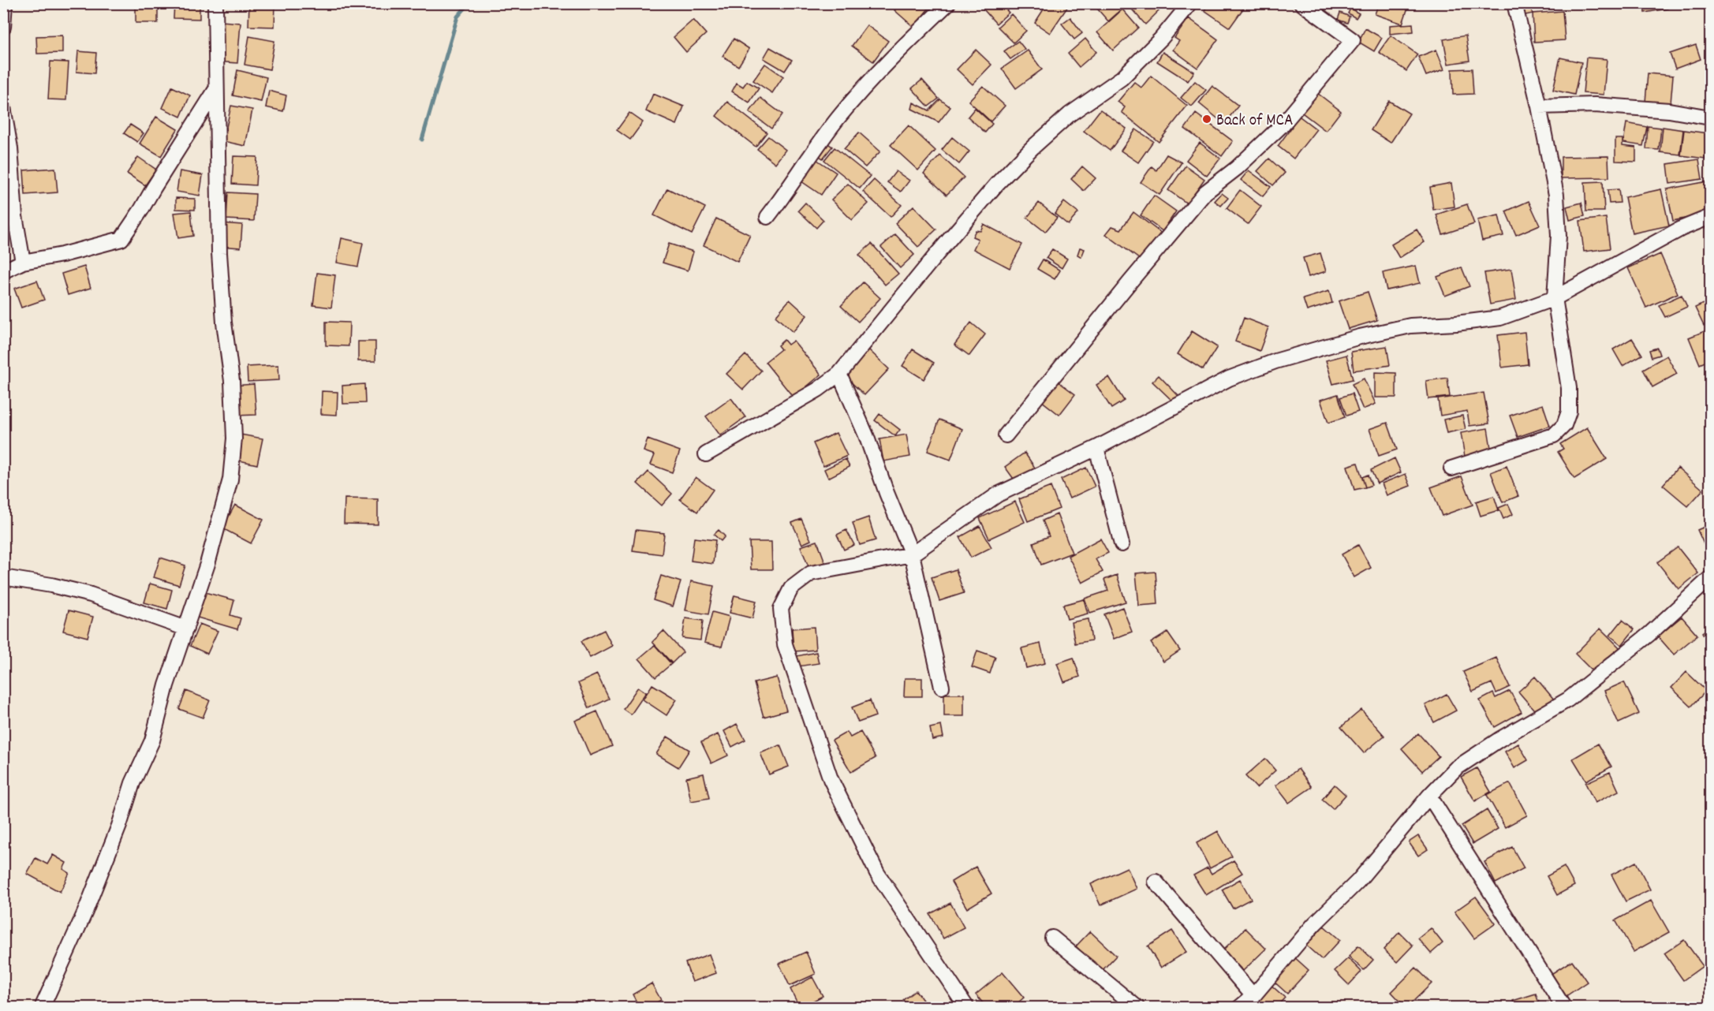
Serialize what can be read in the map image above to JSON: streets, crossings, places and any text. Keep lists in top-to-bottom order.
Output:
{
  "places": ["Back of MCA"]
}
